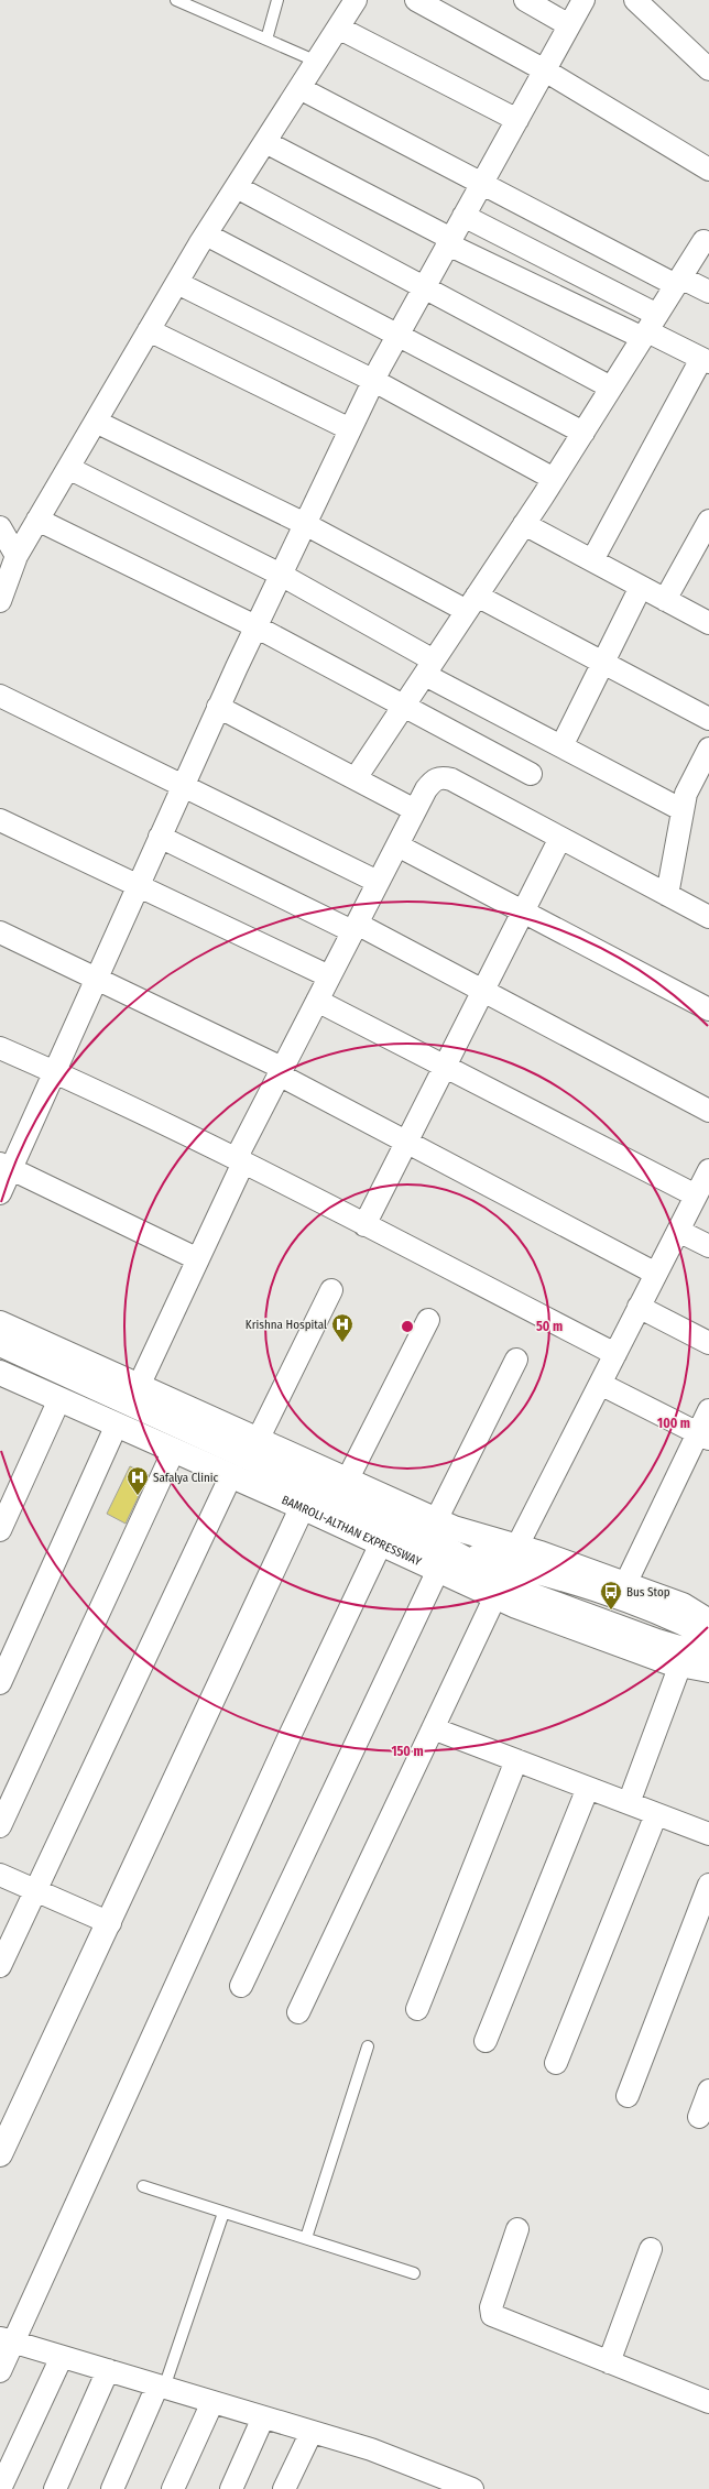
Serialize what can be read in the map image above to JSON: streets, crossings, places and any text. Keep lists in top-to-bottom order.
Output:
{
  "streets": {
    "main road": ["BAMROLI-ALTHAN EXPRESSWAY"]
  },
  "places": {
    "hospital": ["Krishna Hospital", "Safalya Clinic"],
    "bus stop": ["Bus Stop"]
  },
  "rings": ["50 m", "100 m", "150 m"]
}
